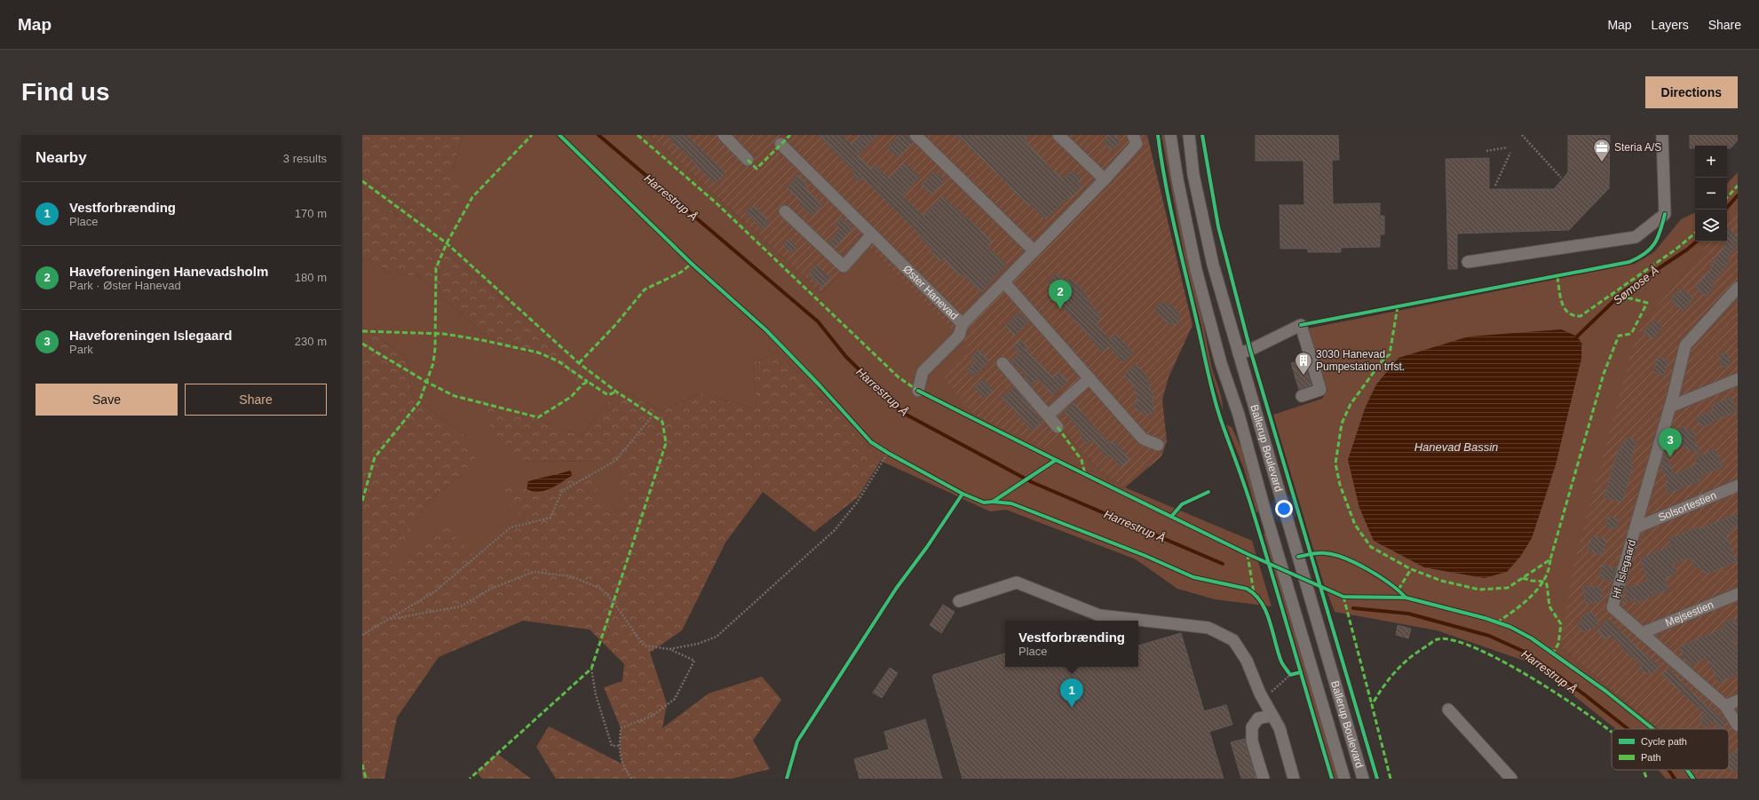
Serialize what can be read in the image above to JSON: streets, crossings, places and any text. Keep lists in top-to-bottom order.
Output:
{
  "streets": {
    "street": [
      "Øster Hanevad",
      "Ballerup Boulevard",
      "Solsortestien",
      "Hf. Islegaard",
      "Mejsestien"
    ]
  },
  "crossings": [
    ["Solsortestien", "Hf. Islegaard"],
    ["Hf. Islegaard", "Mejsestien"]
  ],
  "water": ["Harrestrup Å", "Sømose Å", "Hanevad Bassin"],
  "places": {
    "office": ["Steria A/S"],
    "building": ["3030 Hanevad Pumpestation trfst."]
  },
  "legend": ["Cycle path", "Path"],
  "page": {
    "header": "Map",
    "nav": ["Map", "Layers", "Share"],
    "buttons": [
      "Directions",
      ["Save", "Share"]
    ],
    "title": "Find us",
    "heading": ["Nearby", "3 results"],
    "map_buttons": ["+", "−"],
    "list": [
      {
        "mark": "1",
        "name": "Vestforbrænding",
        "note": "Place",
        "value": "170 m"
      },
      {
        "mark": "2",
        "name": "Haveforeningen Hanevadsholm",
        "note": "Park · Øster Hanevad",
        "value": "180 m"
      },
      {
        "mark": "3",
        "name": "Haveforeningen Islegaard",
        "note": "Park",
        "value": "230 m"
      }
    ],
    "pins": ["2", "3", "1"],
    "popup": ["Vestforbrænding", "Place"]
  }
}
